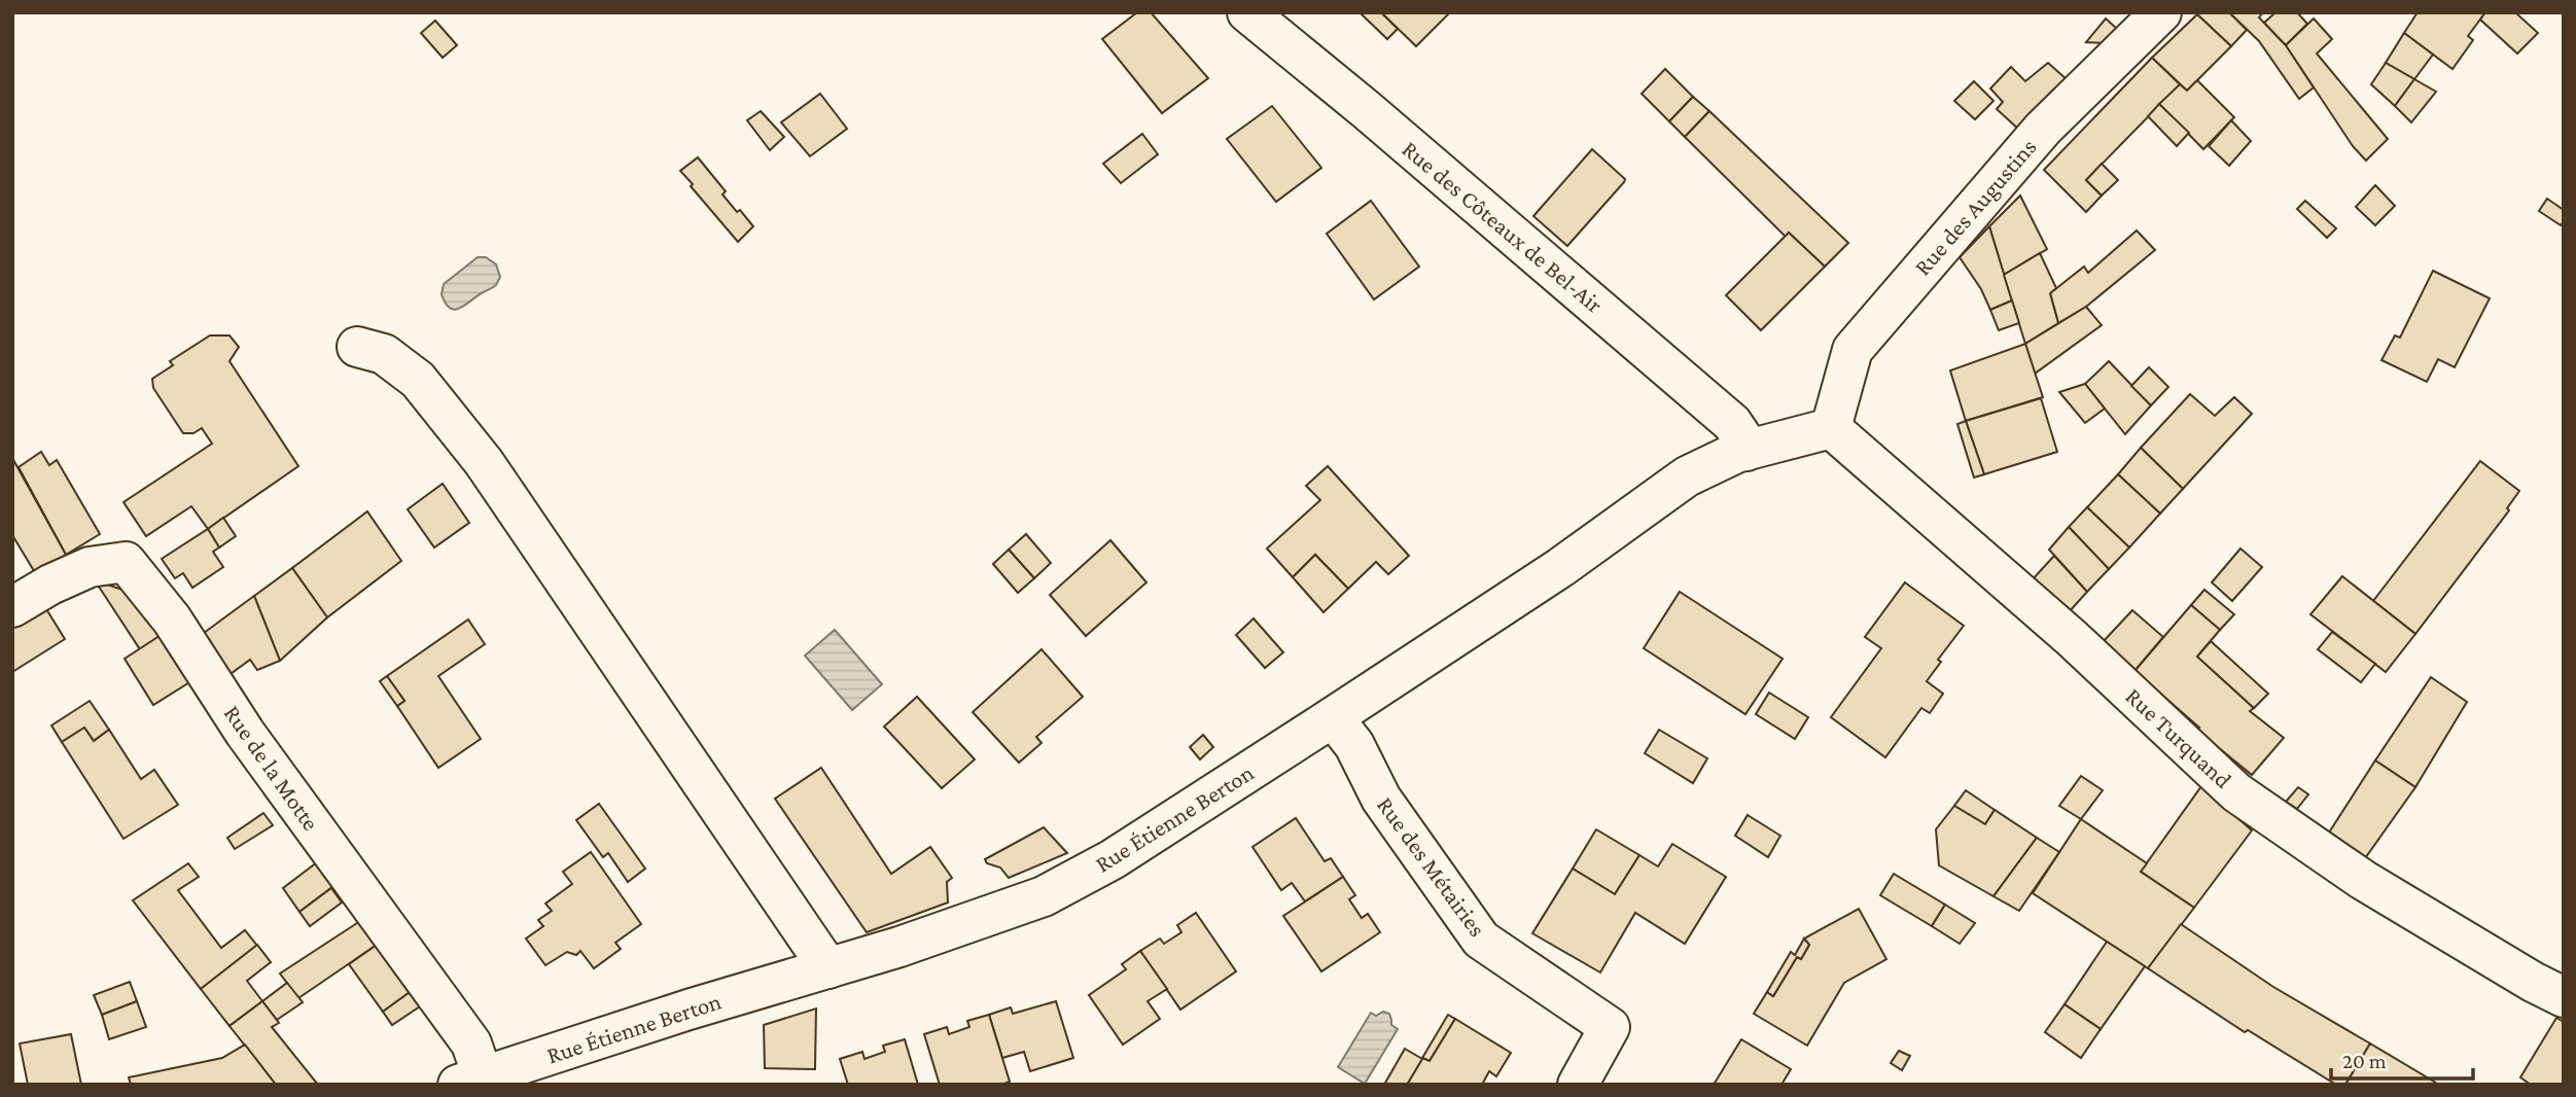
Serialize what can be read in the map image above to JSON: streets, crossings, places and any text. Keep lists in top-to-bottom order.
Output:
{
  "streets": {
    "street": [
      "Rue des Augustins",
      "Rue des Côteaux de Bel-Air",
      "Rue Turquand",
      "Rue de la Motte",
      "Rue Étienne Berton",
      "Rue des Métairies"
    ]
  },
  "crossings": [
    ["Rue des Augustins", "Rue Turquand"],
    ["Rue des Augustins", "Rue Étienne Berton"],
    ["Rue des Côteaux de Bel-Air", "Rue Étienne Berton"],
    ["Rue Turquand", "Rue Étienne Berton"],
    ["Rue de la Motte", "Rue Étienne Berton"],
    ["Rue Étienne Berton", "Rue des Métairies"]
  ],
  "scale_bar": "20 m"
}
